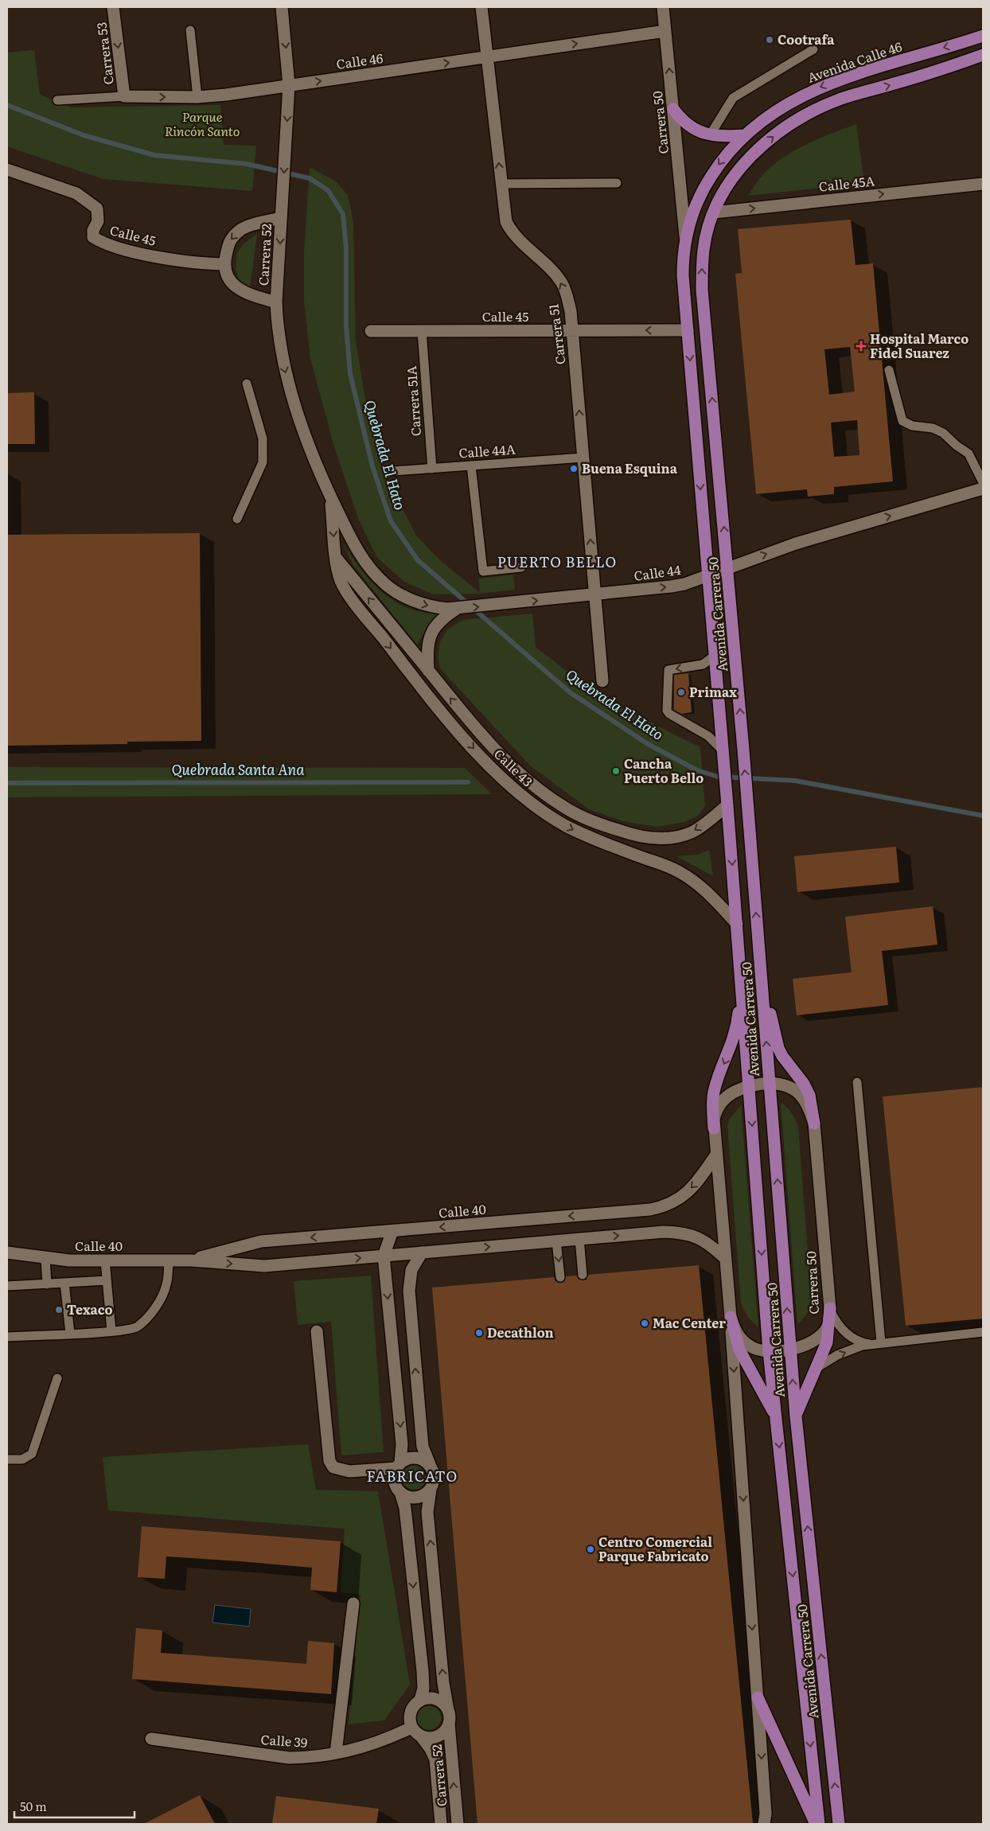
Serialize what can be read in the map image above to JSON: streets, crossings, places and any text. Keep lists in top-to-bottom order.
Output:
{
  "streets": {
    "main road": ["Avenida Calle 46", "Avenida Carrera 50"],
    "street": [
      "Carrera 53",
      "Calle 46",
      "Carrera 50",
      "Calle 45A",
      "Calle 45",
      "Carrera 52",
      "Carrera 51",
      "Calle 44",
      "Calle 43",
      "Calle 40",
      "Calle 39"
    ],
    "lane": ["Carrera 51A", "Calle 44A"]
  },
  "crossings": [
    ["Carrera 53", "Calle 46"],
    ["Calle 46", "Carrera 50"],
    ["Calle 46", "Carrera 52"],
    ["Calle 46", "Carrera 51"],
    ["Avenida Calle 46", "Carrera 50"],
    ["Avenida Calle 46", "Avenida Carrera 50"],
    ["Carrera 50", "Avenida Carrera 50"],
    ["Carrera 50", "Calle 40"],
    ["Calle 45A", "Avenida Carrera 50"],
    ["Calle 45", "Carrera 51"],
    ["Calle 45", "Carrera 51A"],
    ["Calle 45", "Avenida Carrera 50"],
    ["Carrera 52", "Calle 44"],
    ["Carrera 52", "Calle 43"],
    ["Carrera 52", "Calle 39"],
    ["Carrera 51", "Calle 44A"],
    ["Carrera 51", "Calle 44"],
    ["Carrera 51A", "Calle 44A"],
    ["Calle 44", "Avenida Carrera 50"],
    ["Calle 44", "Calle 43"],
    ["Avenida Carrera 50", "Calle 43"]
  ],
  "one_way": [
    "Carrera 53",
    "Calle 46",
    "Calle 45A",
    "Carrera 51",
    "Calle 44"
  ],
  "districts": ["PUERTO BELLO", "FABRICATO"],
  "water": ["Quebrada El Hato", "Quebrada Santa Ana"],
  "parks": ["Parque Rincón Santo"],
  "places": {
    "other": [
      "Cootrafa",
      "Buena Esquina",
      "Primax",
      "Cancha Puerto Bello",
      "Texaco",
      "Mac Center",
      "Decathlon",
      "Centro Comercial Parque Fabricato"
    ],
    "health": ["Hospital Marco Fidel Suarez"]
  },
  "scale_bar": "50 m"
}
